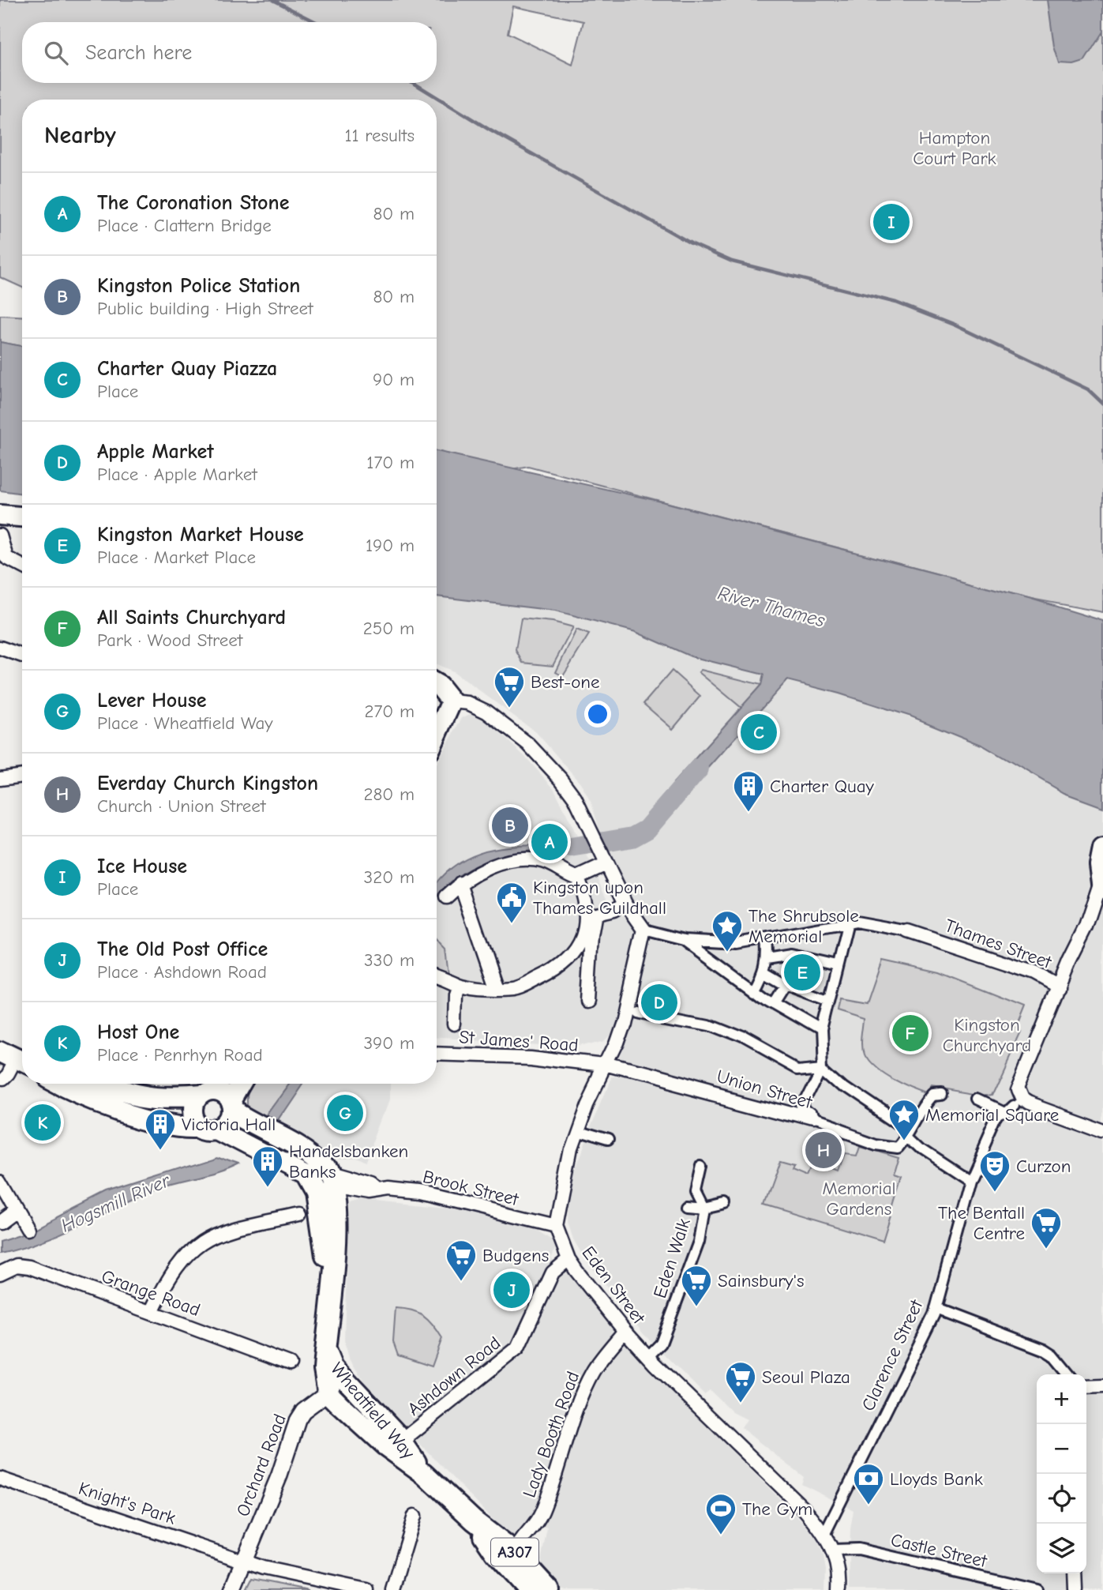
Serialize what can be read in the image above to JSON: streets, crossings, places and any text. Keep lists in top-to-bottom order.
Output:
{
  "streets": {
    "main road": ["Wheatfield Way", "A307"],
    "street": [
      "Thames Street",
      "St James' Road",
      "Union Street",
      "Brook Street",
      "Eden Walk",
      "Eden Street",
      "Grange Road",
      "Clarence Street",
      "Ashdown Road",
      "Lady Booth Road",
      "Orchard Road",
      "Knight's Park",
      "Castle Street"
    ]
  },
  "crossings": [
    ["St James' Road", "Union Street"],
    ["Brook Street", "Eden Street"],
    ["Brook Street", "Wheatfield Way"],
    ["Eden Walk", "Eden Street"],
    ["Eden Street", "Clarence Street"],
    ["Eden Street", "Ashdown Road"],
    ["Eden Street", "Lady Booth Road"],
    ["Ashdown Road", "Wheatfield Way"],
    ["Wheatfield Way", "Lady Booth Road"],
    ["Wheatfield Way", "Orchard Road"],
    ["Orchard Road", "Knight's Park"]
  ],
  "water": ["River Thames", "Hogsmill River"],
  "parks": ["Hampton Court Park", "Kingston Churchyard", "Memorial Gardens"],
  "places": {
    "supermarket": [
      "Best-one",
      "The Bentall Centre",
      "Budgens",
      "Sainsbury's",
      "Seoul Plaza"
    ],
    "building": ["Charter Quay", "Victoria Hall", "Handelsbanken Banks"],
    "public building": ["Kingston upon Thames Guildhall"],
    "place": ["The Shrubsole Memorial", "Memorial Square"],
    "theatre": ["Curzon"],
    "bank": ["Lloyds Bank"],
    "sports": ["The Gym"]
  },
  "page": {
    "search": "Search here",
    "heading": ["Nearby", "11 results"],
    "list": [
      {
        "mark": "A",
        "name": "The Coronation Stone",
        "note": "Place · Clattern Bridge",
        "value": "80 m"
      },
      {
        "mark": "B",
        "name": "Kingston Police Station",
        "note": "Public building · High Street",
        "value": "80 m"
      },
      {
        "mark": "C",
        "name": "Charter Quay Piazza",
        "note": "Place",
        "value": "90 m"
      },
      {
        "mark": "D",
        "name": "Apple Market",
        "note": "Place · Apple Market",
        "value": "170 m"
      },
      {
        "mark": "E",
        "name": "Kingston Market House",
        "note": "Place · Market Place",
        "value": "190 m"
      },
      {
        "mark": "F",
        "name": "All Saints Churchyard",
        "note": "Park · Wood Street",
        "value": "250 m"
      },
      {
        "mark": "G",
        "name": "Lever House",
        "note": "Place · Wheatfield Way",
        "value": "270 m"
      },
      {
        "mark": "H",
        "name": "Everday Church Kingston",
        "note": "Church · Union Street",
        "value": "280 m"
      },
      {
        "mark": "I",
        "name": "Ice House",
        "note": "Place",
        "value": "320 m"
      },
      {
        "mark": "J",
        "name": "The Old Post Office",
        "note": "Place · Ashdown Road",
        "value": "330 m"
      },
      {
        "mark": "K",
        "name": "Host One",
        "note": "Place · Penrhyn Road",
        "value": "390 m"
      }
    ],
    "pins": [
      "I",
      "C",
      "B",
      "A",
      "E",
      "D",
      "F",
      "G",
      "K",
      "H",
      "J"
    ],
    "map_buttons": ["+", "−"]
  }
}
